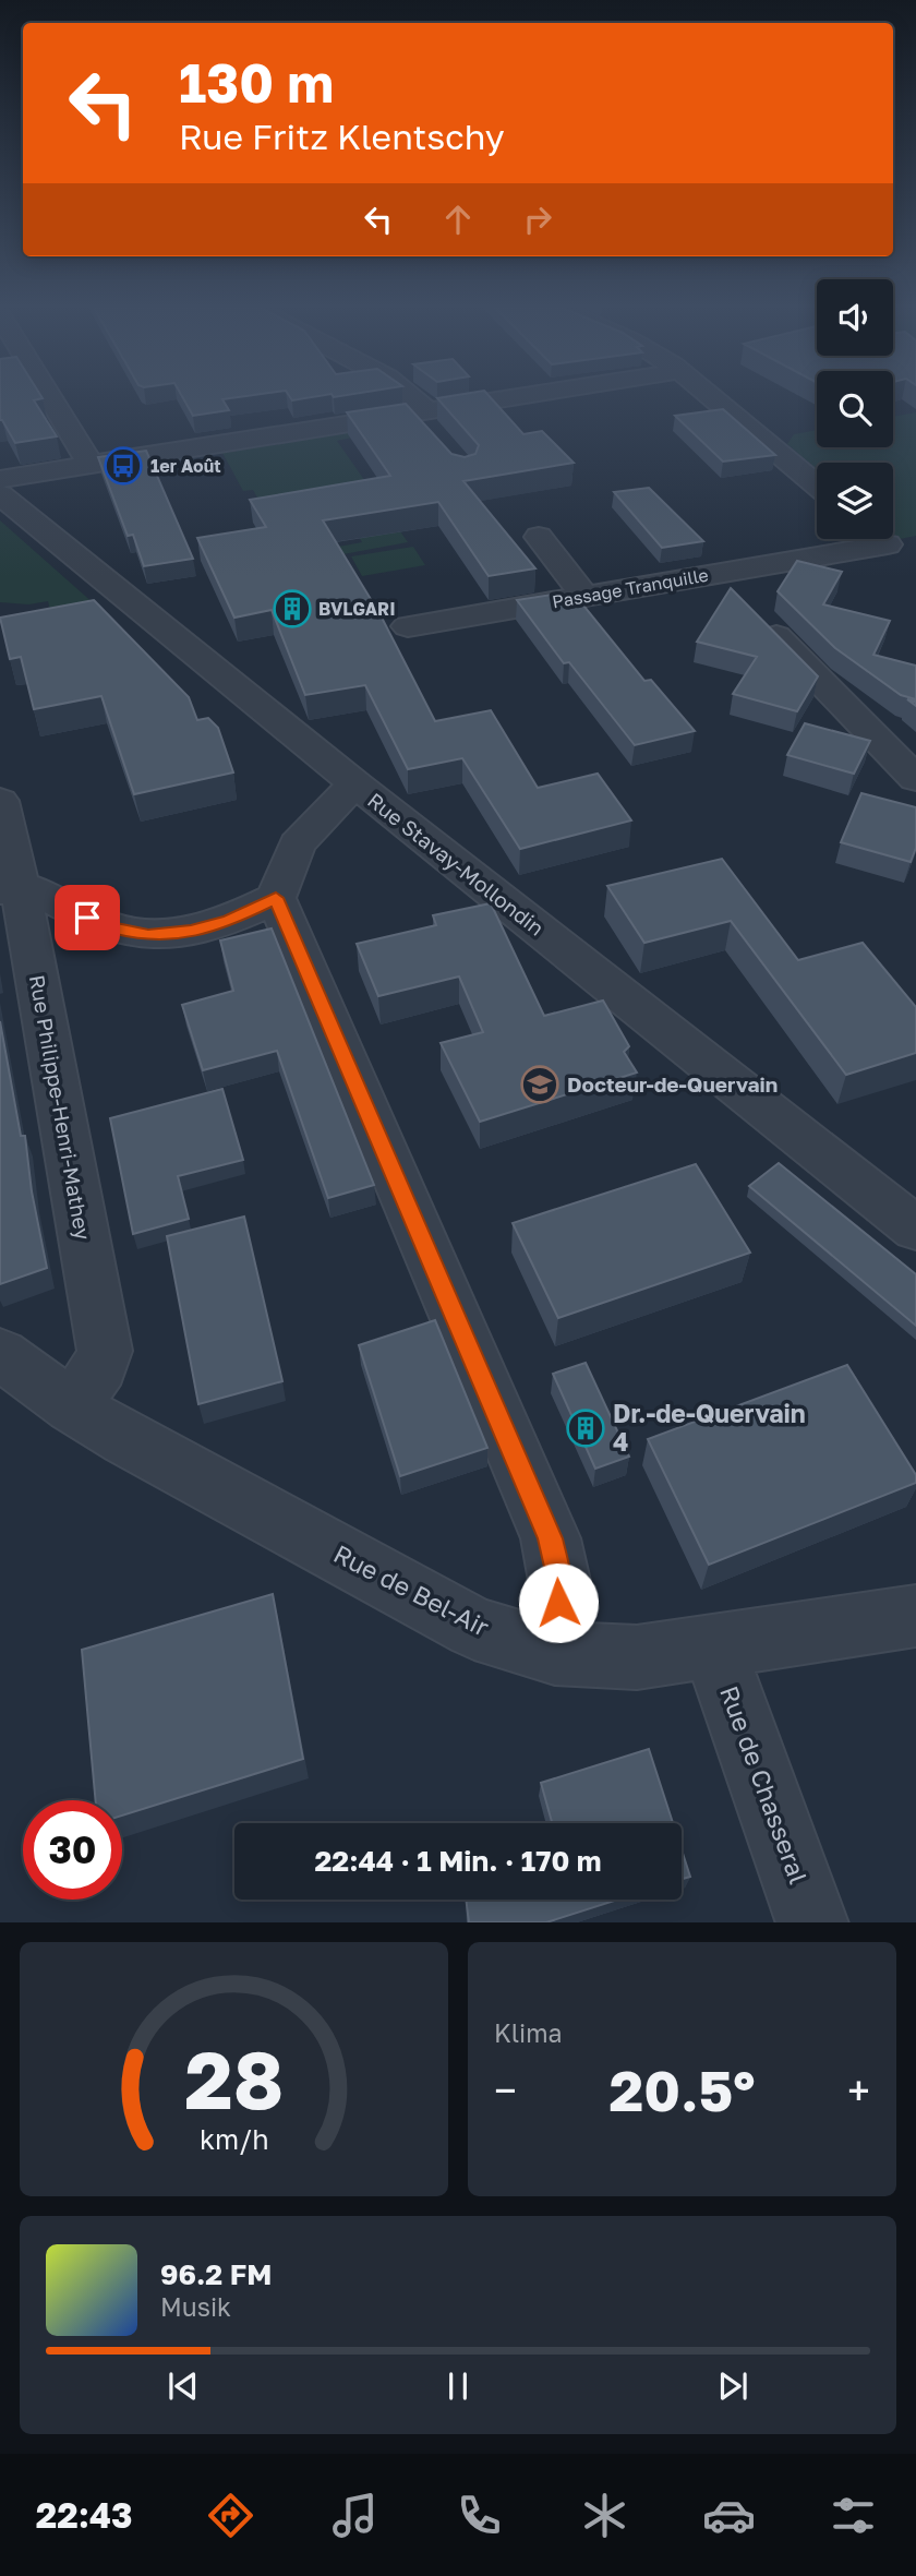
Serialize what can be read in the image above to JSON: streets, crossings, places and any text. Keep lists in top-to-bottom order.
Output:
{
  "streets": {
    "street": [
      "Passage Tranquille",
      "Rue Stavay-Mollondin",
      "Rue Philippe-Henri-Mathey",
      "Rue de Bel-Air",
      "Rue de Chasseral"
    ]
  },
  "crossings": [
    ["Rue Philippe-Henri-Mathey", "Rue de Bel-Air"],
    ["Rue de Bel-Air", "Rue de Chasseral"]
  ],
  "places": {
    "bus stop": ["1er Août"],
    "building": ["BVLGARI", "Dr.-de-Quervain 4"],
    "school or university": ["Docteur-de-Quervain"]
  },
  "page": {
    "turn": ["130 m", "Rue Fritz Klentschy"],
    "limit": "30",
    "trip": "22:44 · 1 Min. · 170 m",
    "tile": "Klima",
    "heat": ["−", "20.5°", "+"],
    "song": ["96.2 FM", "Musik"],
    "tabs": "22:43",
    "gauge": ["28", "km/h"]
  }
}
